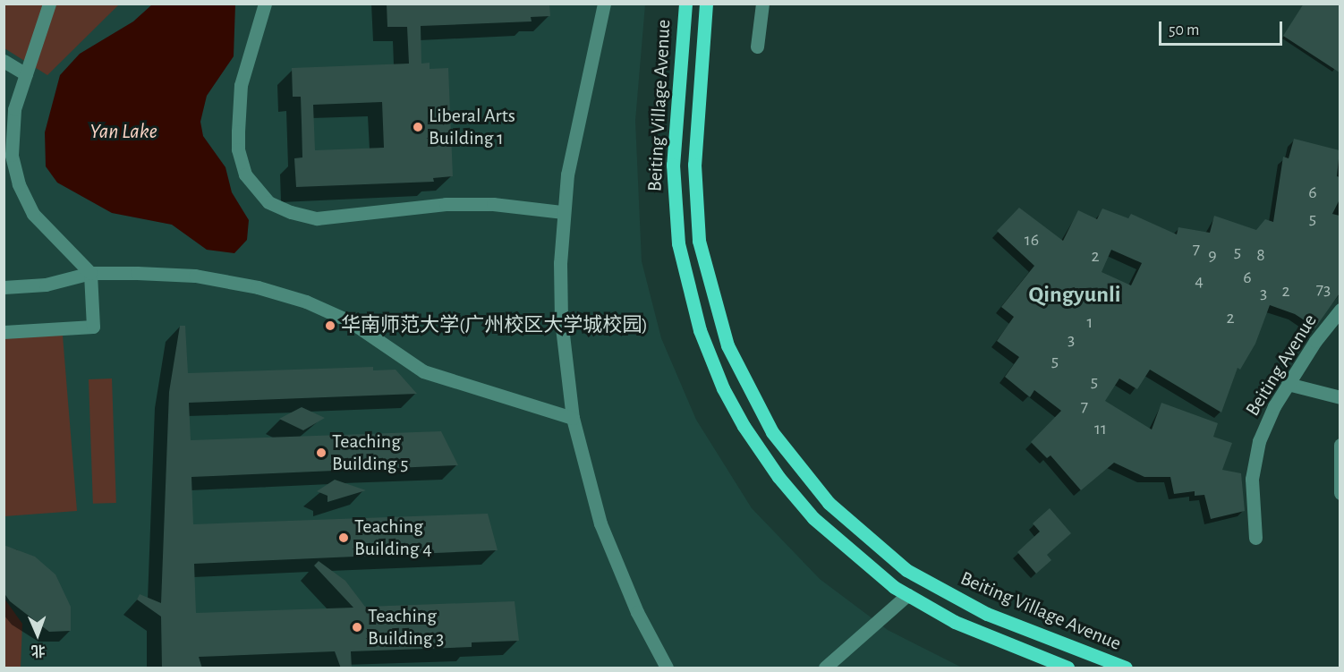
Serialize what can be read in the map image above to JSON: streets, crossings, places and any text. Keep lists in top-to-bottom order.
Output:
{
  "streets": {
    "main road": ["Beiting Village Avenue"],
    "street": ["Beiting Avenue"]
  },
  "districts": ["Qingyunli"],
  "water": ["Yan Lake"],
  "places": [
    "Liberal Arts Building 1",
    "华南师范大学(广州校区大学城校园)",
    "Teaching Building 5",
    "Teaching Building 4",
    "Teaching Building 3"
  ],
  "house_numbers": [
    "6",
    "5",
    "16",
    "7",
    "5",
    "9",
    "8",
    "2",
    "6",
    "4",
    "73",
    "2",
    "3",
    "2",
    "1",
    "3",
    "5",
    "5",
    "7",
    "11"
  ],
  "scale_bar": "50 m",
  "north": "bottom"
}
